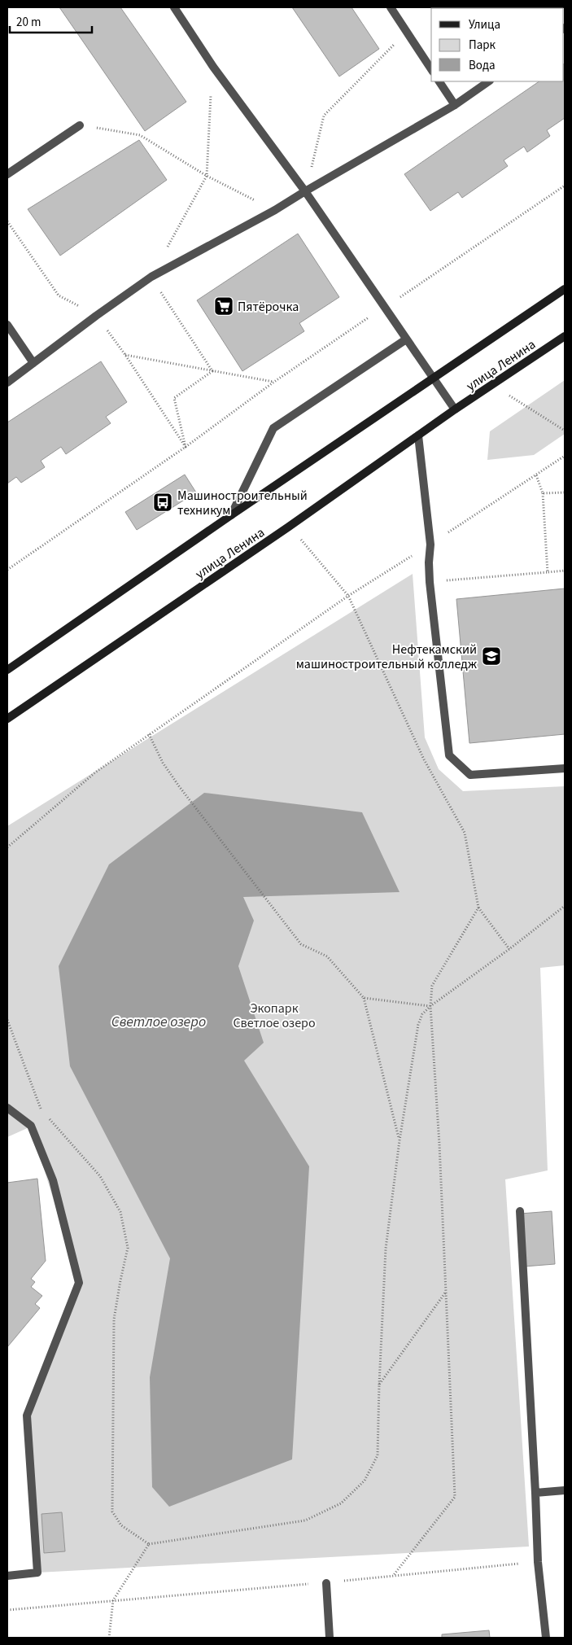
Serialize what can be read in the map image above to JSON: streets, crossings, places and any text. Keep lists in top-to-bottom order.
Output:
{
  "streets": {
    "main road": ["улица Ленина"]
  },
  "water": ["Светлое озеро"],
  "parks": ["Экопарк Светлое озеро"],
  "places": {
    "supermarket": ["Пятёрочка"],
    "bus stop": ["Машиностроительный техникум"],
    "school or university": ["Нефтекамский машиностроительный колледж"]
  },
  "legend": ["Улица", "Парк", "Вода"],
  "scale_bar": "20 m"
}
